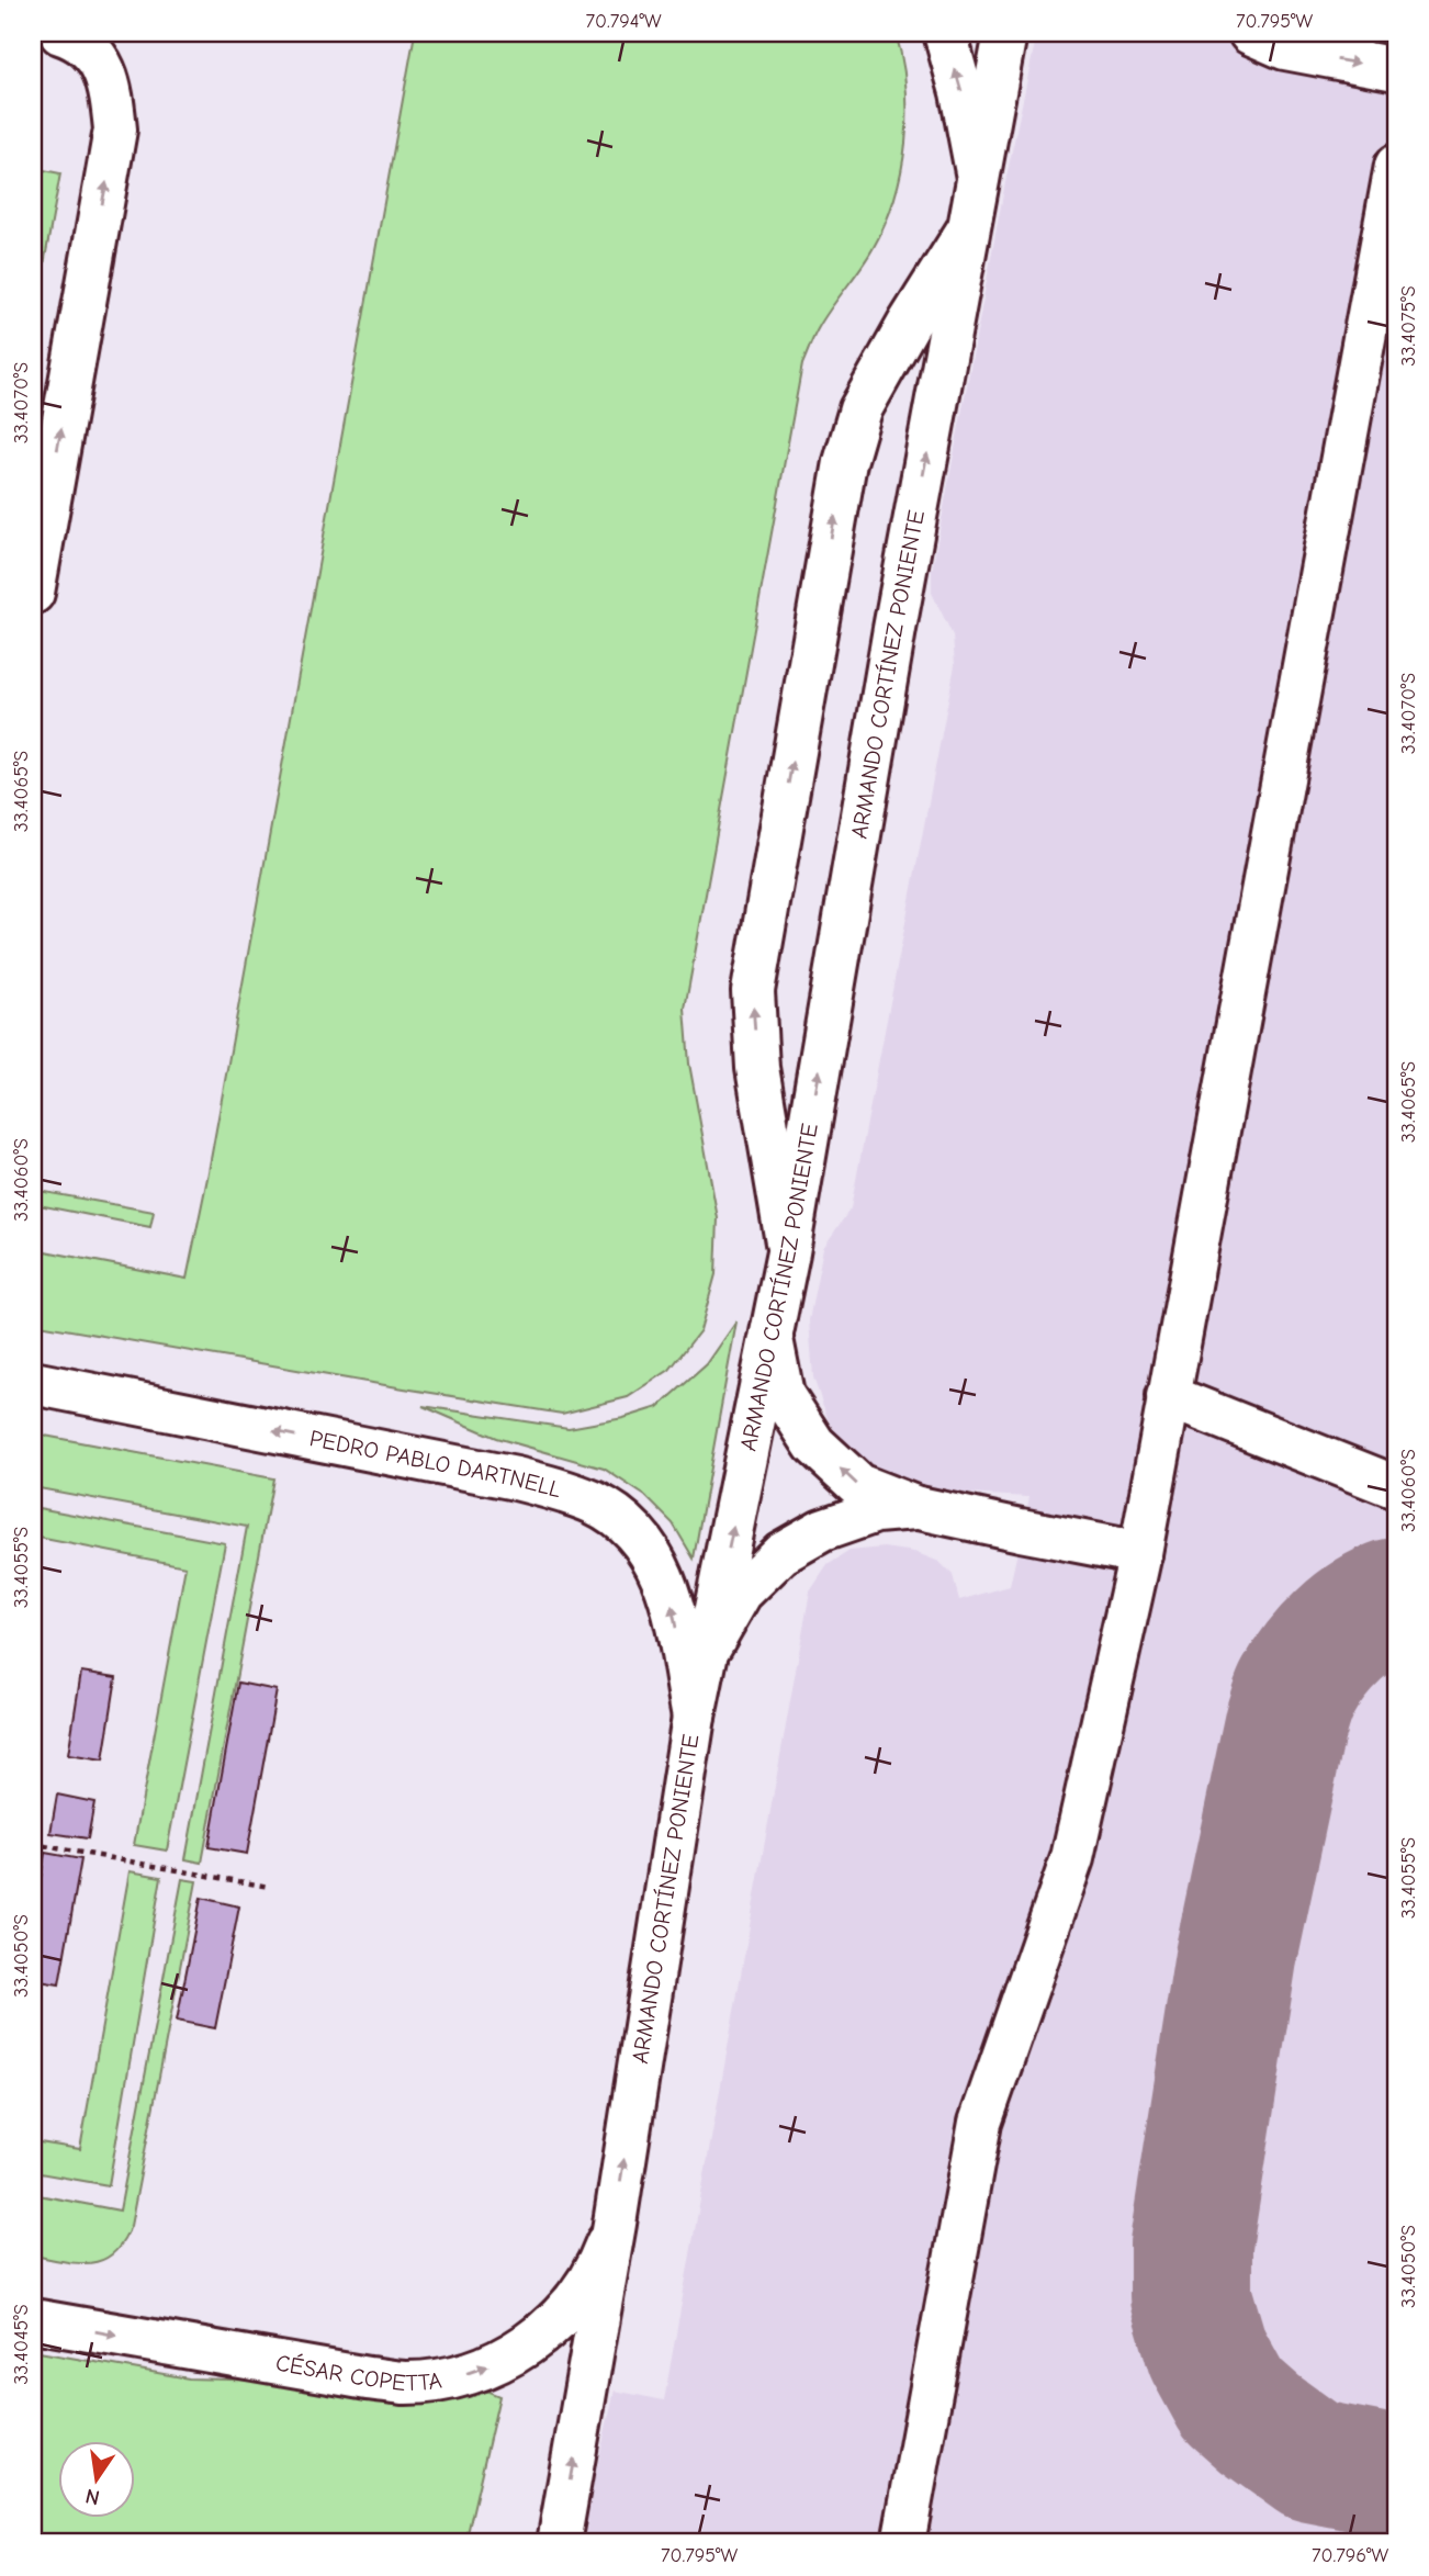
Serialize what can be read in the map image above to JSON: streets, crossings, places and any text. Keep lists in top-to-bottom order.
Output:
{
  "streets": {
    "main road": ["ARMANDO CORTÍNEZ PONIENTE", "PEDRO PABLO DARTNELL", "CÉSAR COPETTA"]
  },
  "crossings": [
    ["ARMANDO CORTÍNEZ PONIENTE", "PEDRO PABLO DARTNELL"],
    ["ARMANDO CORTÍNEZ PONIENTE", "CÉSAR COPETTA"]
  ],
  "one_way": ["PEDRO PABLO DARTNELL", "CÉSAR COPETTA"],
  "north": "bottom",
  "coordinates": [
    "70.794°W",
    "70.795°W",
    "33.4075°S",
    "33.4070°S",
    "33.4065°S",
    "33.4060°S",
    "33.4055°S",
    "33.4050°S",
    "33.4045°S",
    "70.796°W"
  ]
}
